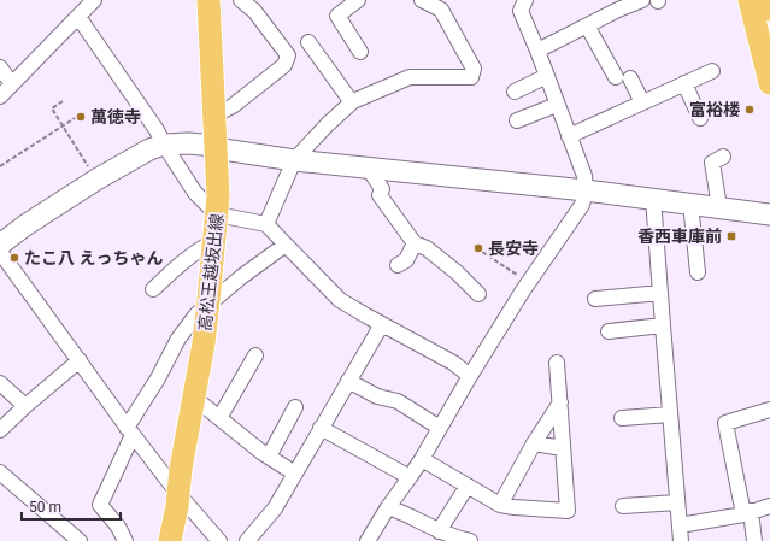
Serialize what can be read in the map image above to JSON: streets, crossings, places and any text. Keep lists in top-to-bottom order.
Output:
{
  "streets": {
    "main road": ["高松王越坂出線"]
  },
  "places": {
    "other": [
      "富裕楼",
      "萬徳寺",
      "長安寺",
      "たこ八 えっちゃん"
    ],
    "transit": ["香西車庫前"]
  },
  "scale_bar": "50 m"
}
